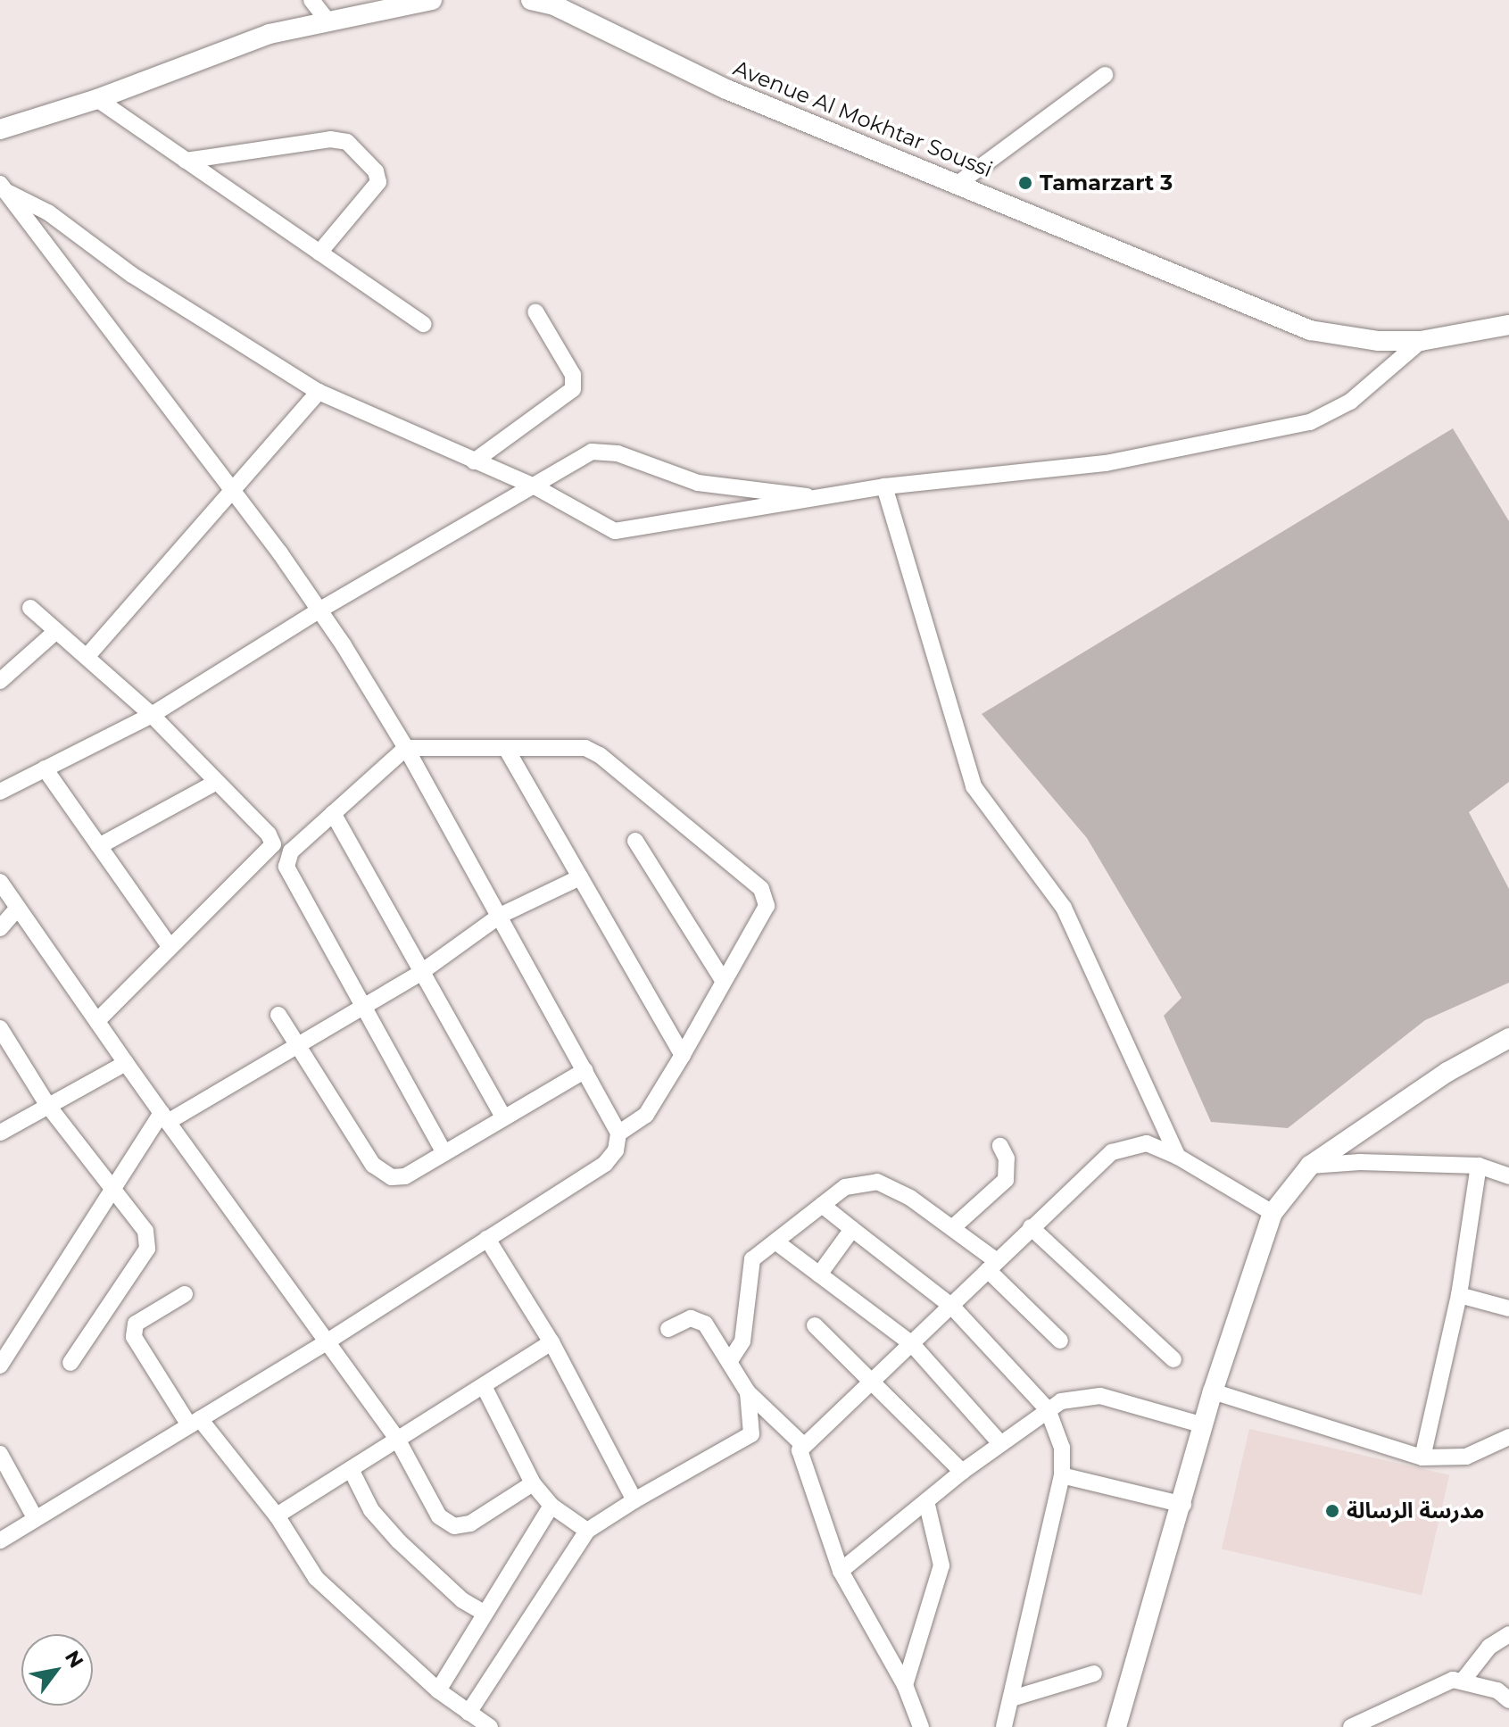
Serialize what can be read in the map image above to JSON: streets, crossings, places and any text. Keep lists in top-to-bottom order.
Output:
{
  "streets": {
    "street": ["Avenue Al Mokhtar Soussi"]
  },
  "places": ["Tamarzart 3", "مدرسة الرسالة"],
  "north": "top right"
}
